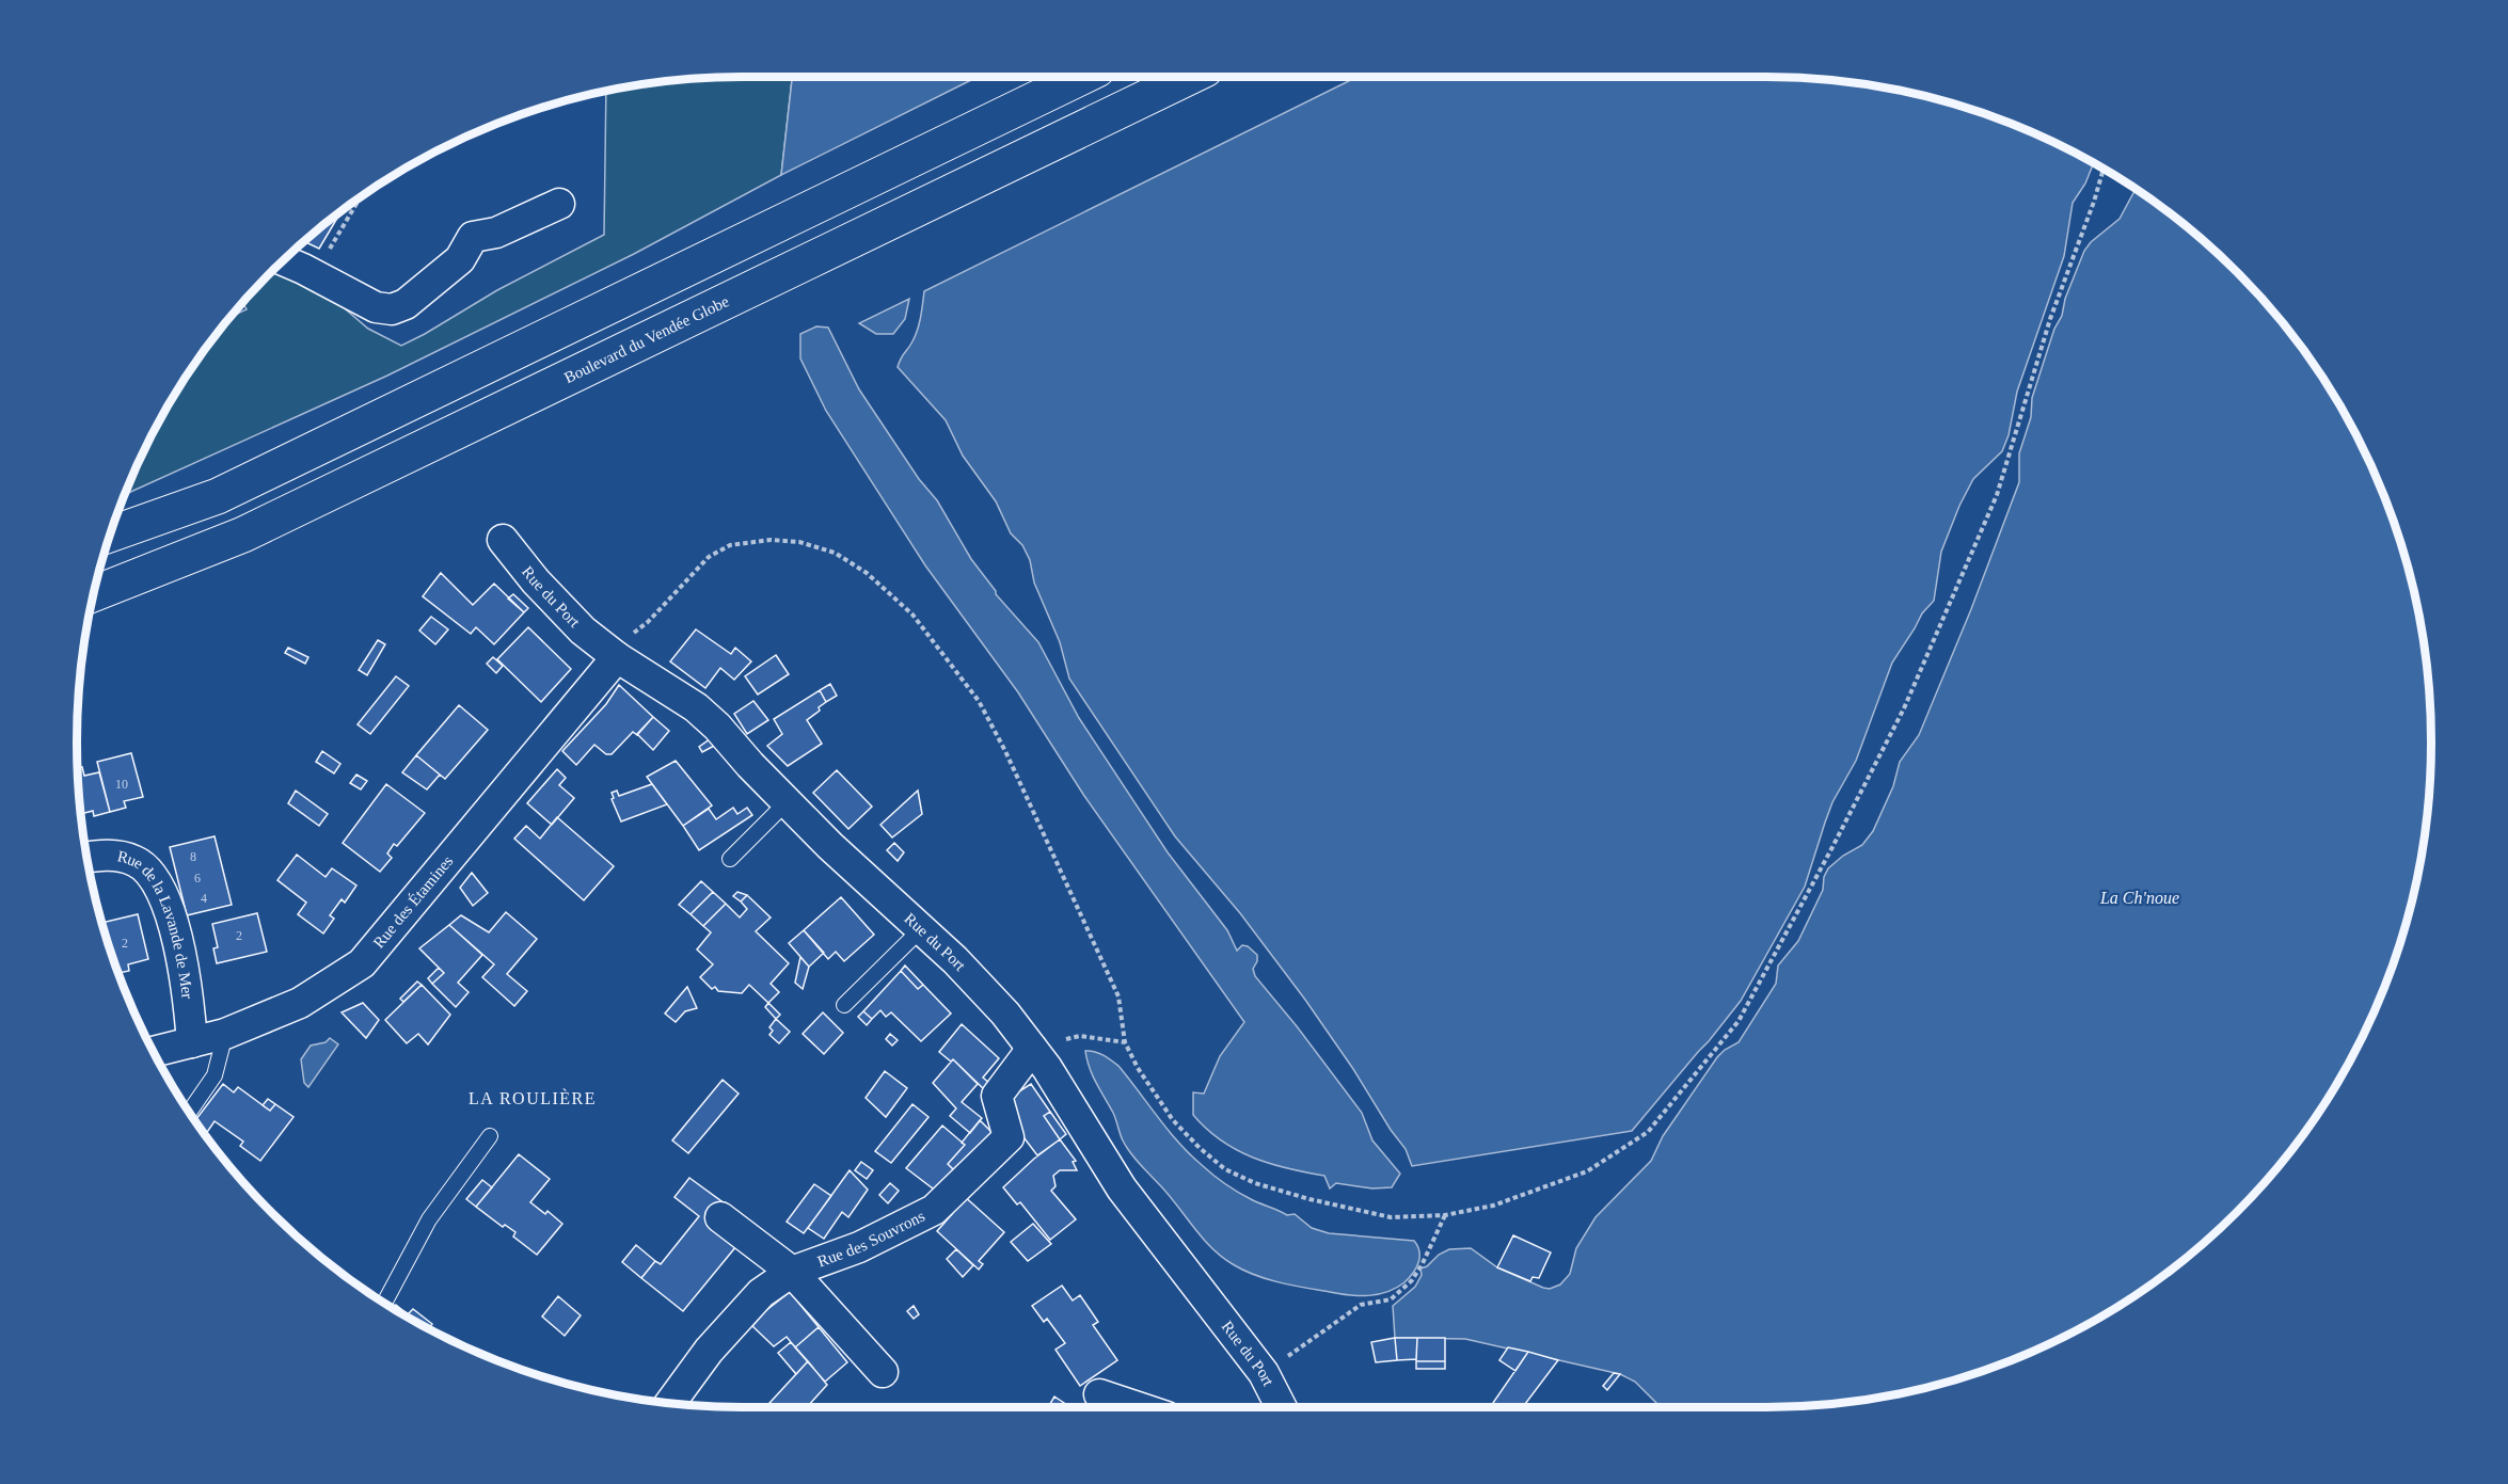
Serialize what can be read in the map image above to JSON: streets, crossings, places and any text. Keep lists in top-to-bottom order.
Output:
{
  "streets": {
    "main road": ["Boulevard du Vendée Globe"],
    "street": [
      "Rue du Port",
      "Rue des Étamines",
      "Rue de la Lavande de Mer",
      "Rue des Souvrons"
    ]
  },
  "crossings": [
    ["Rue du Port", "Rue des Étamines"],
    ["Rue du Port", "Rue des Souvrons"],
    ["Rue des Étamines", "Rue de la Lavande de Mer"]
  ],
  "districts": ["LA ROULIÈRE"],
  "water": ["La Ch'noue"],
  "house_numbers": [
    "10",
    "8",
    "6",
    "4",
    "2",
    "2"
  ]
}
